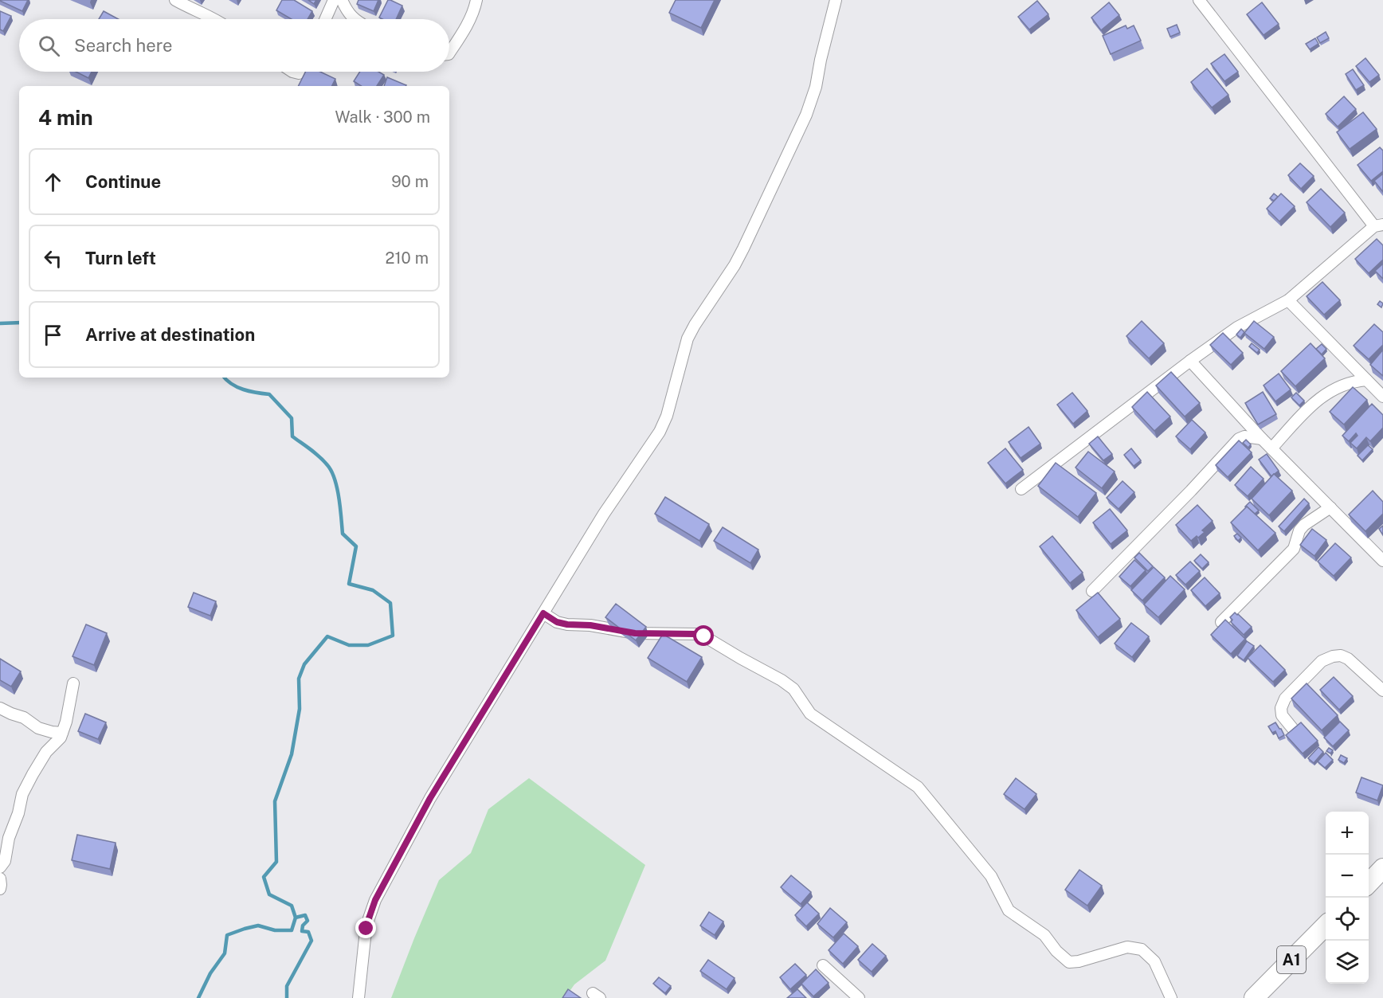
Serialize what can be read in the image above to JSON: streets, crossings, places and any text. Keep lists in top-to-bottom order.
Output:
{
  "streets": {
    "highway": ["A1"]
  },
  "page": {
    "search": "Search here",
    "heading": ["4 min", "Walk · 300 m"],
    "list": [
      ["Continue", "90 m"],
      ["Turn left", "210 m"],
      "Arrive at destination"
    ],
    "map_buttons": ["+", "−"]
  }
}
